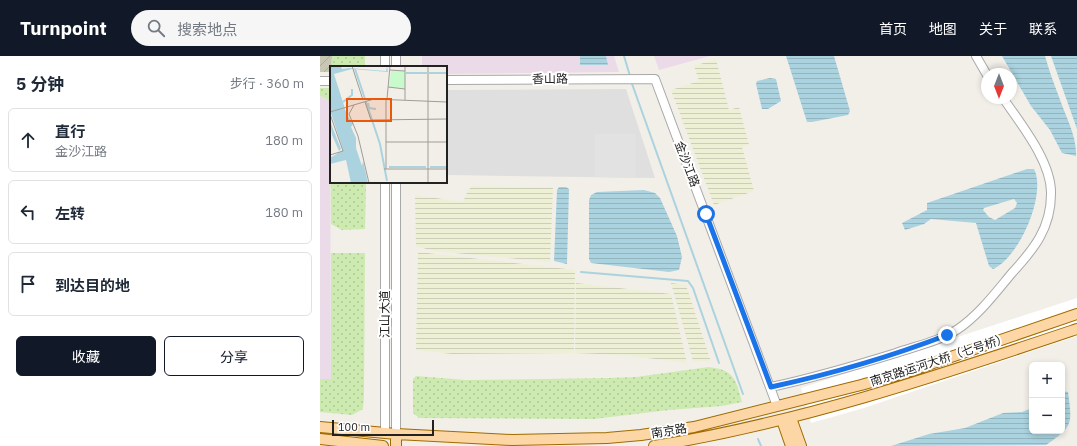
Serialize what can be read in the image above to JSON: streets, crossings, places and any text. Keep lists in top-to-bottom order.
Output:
{
  "streets": {
    "main road": ["江山大道", "南京路运河大桥（七号桥）", "南京路"],
    "street": ["香山路", "金沙江路"]
  },
  "crossings": [
    ["香山路", "金沙江路"],
    ["金沙江路", "南京路"],
    ["江山大道", "南京路"],
    ["南京路运河大桥（七号桥）", "南京路"]
  ],
  "scale_bar": "100 m",
  "north": "bottom",
  "page": {
    "header": "Turnpoint",
    "search": "搜索地点",
    "nav": [
      "首页",
      "地图",
      "关于",
      "联系"
    ],
    "heading": ["5 分钟", "步行 · 360 m"],
    "list": [
      ["直行", "金沙江路", "180 m"],
      ["左转", "180 m"],
      "到达目的地"
    ],
    "buttons": ["收藏", "分享"],
    "map_buttons": ["+", "−"],
    "scale": "100 m"
  }
}
